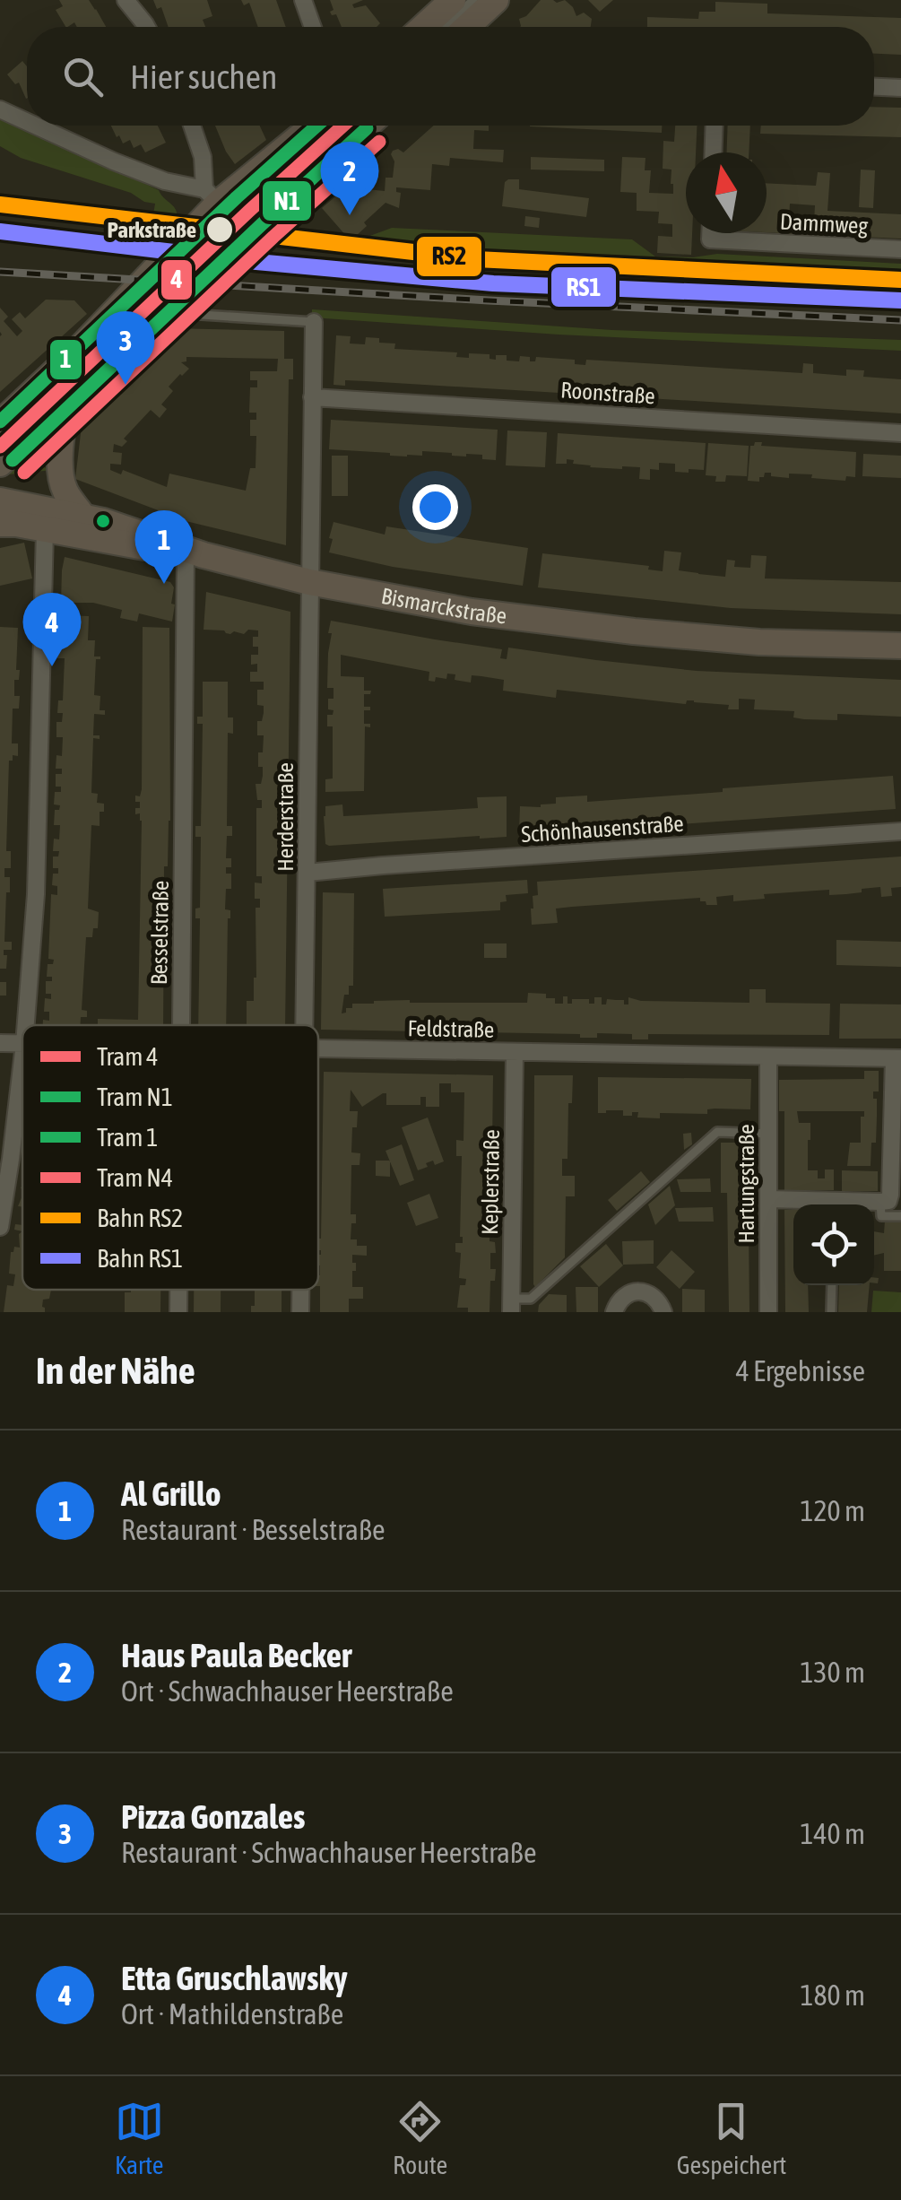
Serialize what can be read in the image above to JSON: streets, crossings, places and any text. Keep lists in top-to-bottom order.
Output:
{
  "streets": {
    "main road": ["Bismarckstraße"],
    "street": [
      "Dammweg",
      "Roonstraße",
      "Herderstraße",
      "Schönhausenstraße",
      "Besselstraße",
      "Feldstraße",
      "Keplerstraße",
      "Hartungstraße"
    ]
  },
  "crossings": [
    ["Roonstraße", "Herderstraße"],
    ["Bismarckstraße", "Herderstraße"],
    ["Bismarckstraße", "Besselstraße"],
    ["Herderstraße", "Schönhausenstraße"],
    ["Feldstraße", "Keplerstraße"],
    ["Feldstraße", "Hartungstraße"]
  ],
  "places": ["Parkstraße"],
  "lines": [
    "tram line 4",
    "tram line 1",
    "tram line N1",
    "tram line N4",
    "rail line RS2",
    "rail line RS1"
  ],
  "legend": [
    "Tram 4",
    "Tram N1",
    "Tram 1",
    "Tram N4",
    "Bahn RS2",
    "Bahn RS1"
  ],
  "north": "top",
  "page": {
    "search": "Hier suchen",
    "pins": [
      "2",
      "3",
      "1",
      "4"
    ],
    "heading": ["In der Nähe", "4 Ergebnisse"],
    "list": [
      {
        "mark": "1",
        "name": "Al Grillo",
        "note": "Restaurant · Besselstraße",
        "value": "120 m"
      },
      {
        "mark": "2",
        "name": "Haus Paula Becker",
        "note": "Ort · Schwachhauser Heerstraße",
        "value": "130 m"
      },
      {
        "mark": "3",
        "name": "Pizza Gonzales",
        "note": "Restaurant · Schwachhauser Heerstraße",
        "value": "140 m"
      },
      {
        "mark": "4",
        "name": "Etta Gruschlawsky",
        "note": "Ort · Mathildenstraße",
        "value": "180 m"
      }
    ],
    "nav": ["Karte", "Route", "Gespeichert"]
  }
}
